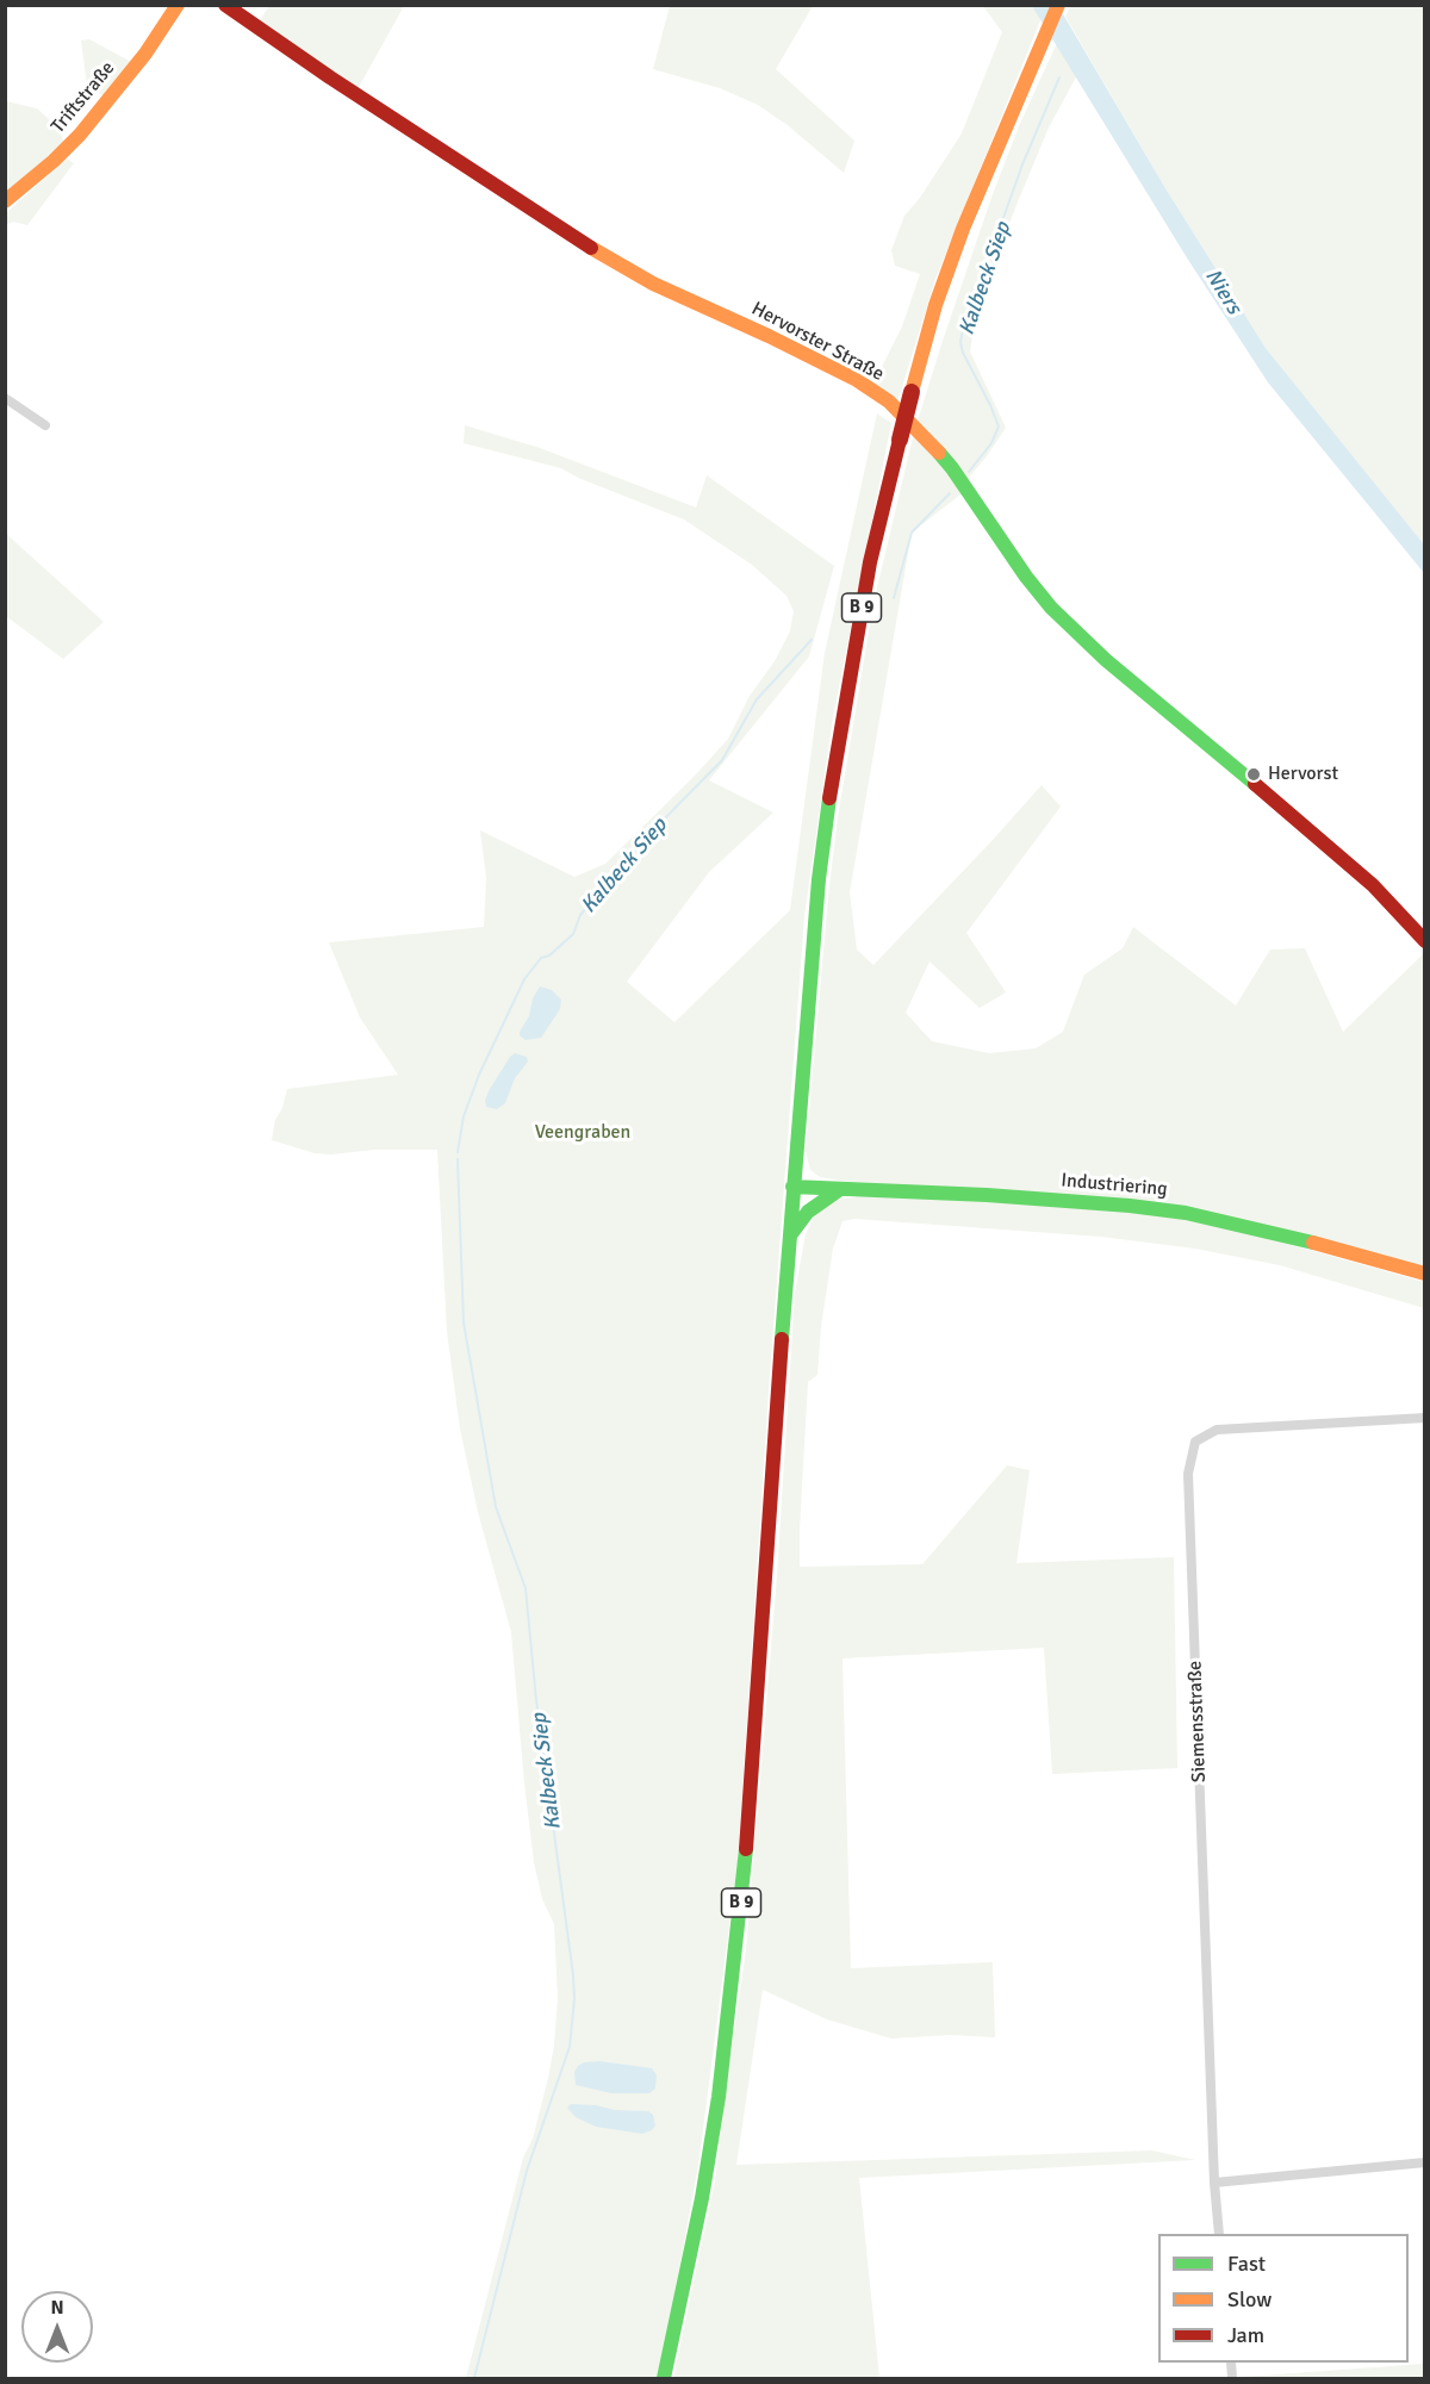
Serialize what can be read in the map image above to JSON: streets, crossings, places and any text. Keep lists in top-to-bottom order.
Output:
{
  "streets": {
    "street": [
      "Triftstraße",
      "Hervorster Straße",
      "B 9",
      "Industriering",
      "Siemensstraße"
    ]
  },
  "crossings": [
    ["B 9", "Industriering"]
  ],
  "water": ["Kalbeck Siep", "Niers"],
  "parks": ["Veengraben"],
  "places": ["Hervorst"],
  "legend": ["Fast", "Slow", "Jam"],
  "north": "top"
}
